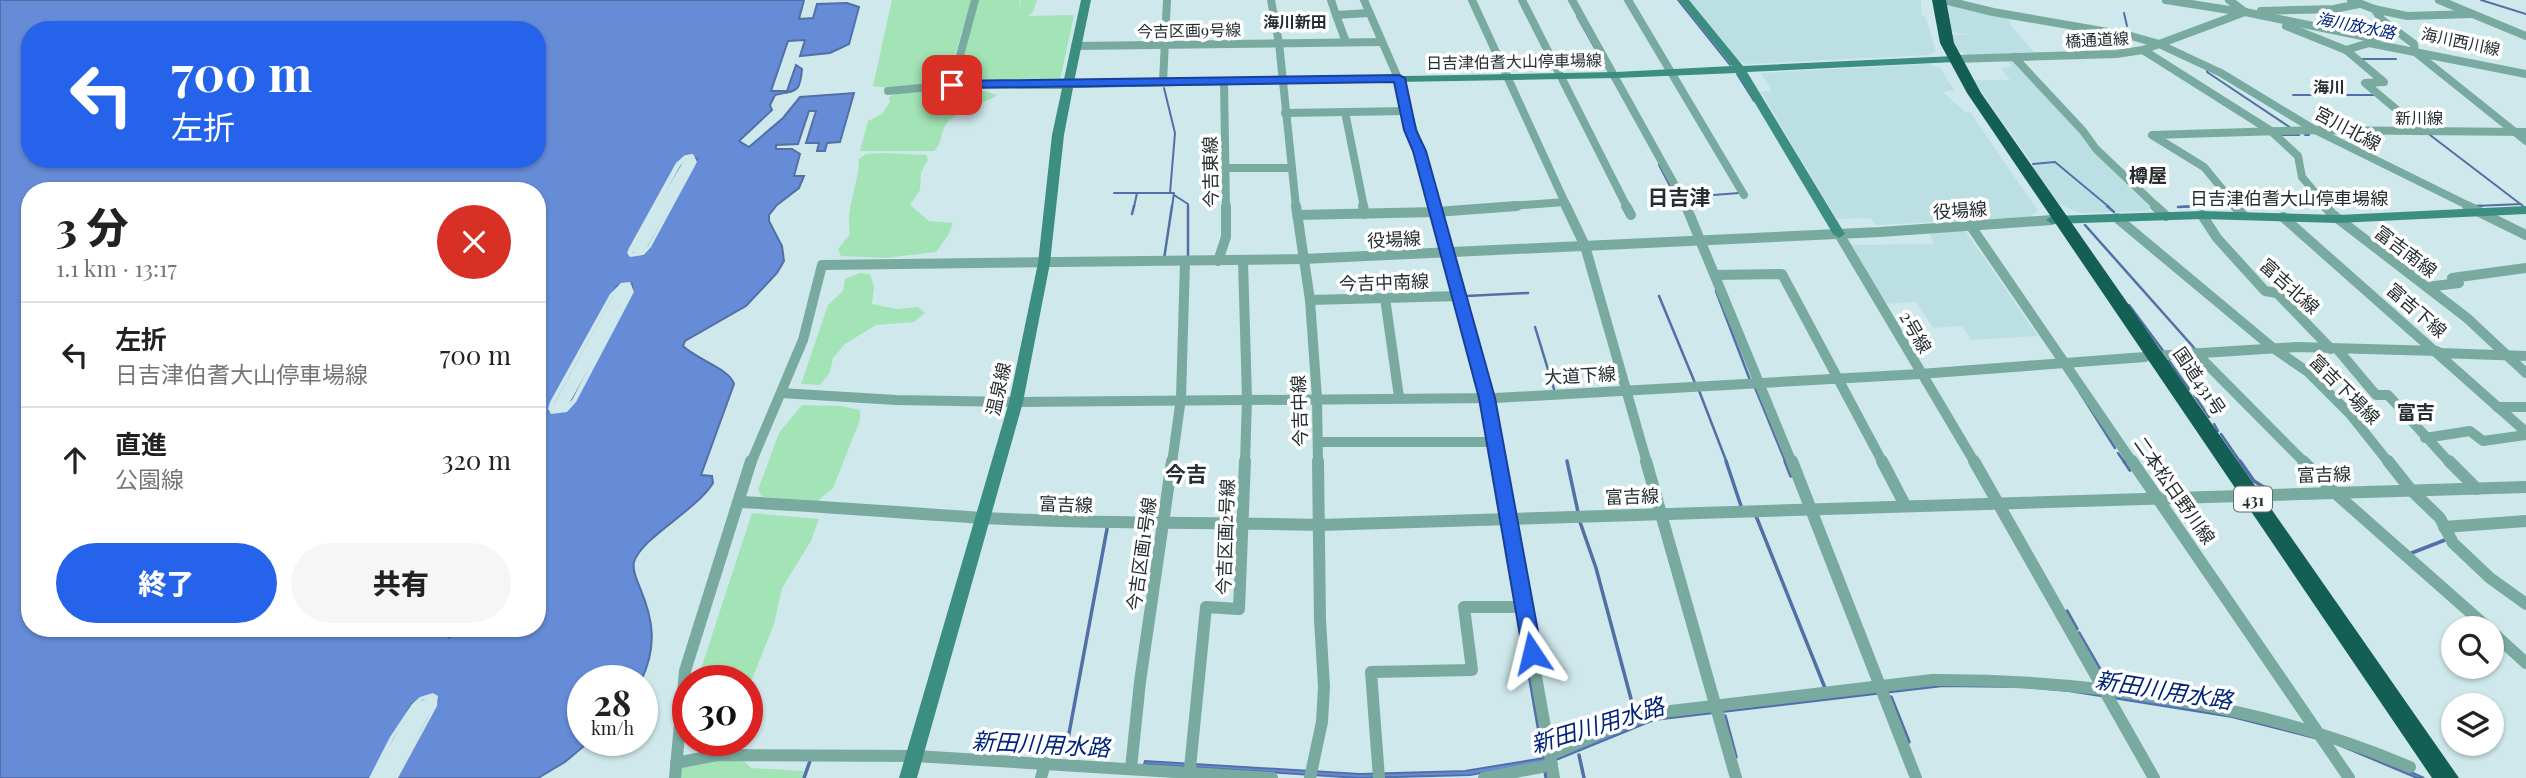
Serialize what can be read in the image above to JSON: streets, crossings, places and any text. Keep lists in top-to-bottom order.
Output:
{
  "streets": {
    "highway": ["国道431号", "431"],
    "street": [
      "今吉区画9号線",
      "橋通道線",
      "海川西川線",
      "日吉津伯耆大山停車場線",
      "新川線",
      "宮川北線",
      "今吉東線",
      "役場線",
      "富吉南線",
      "今吉中南線",
      "富吉北線",
      "富吉下線",
      "2号線",
      "大道下線",
      "温泉線",
      "富吉下場線",
      "今吉中線",
      "富吉線",
      "二本松日野川線",
      "今吉区画2号線",
      "今吉区画1号線"
    ]
  },
  "crossings": [
    ["今吉区画9号線", "温泉線"],
    ["今吉区画9号線", "今吉中線"],
    ["橋通道線", "海川西川線"],
    ["橋通道線", "日吉津伯耆大山停車場線"],
    ["橋通道線", "宮川北線"],
    ["橋通道線", "富吉南線"],
    ["橋通道線", "国道431号"],
    ["日吉津伯耆大山停車場線", "新川線"],
    ["日吉津伯耆大山停車場線", "宮川北線"],
    ["日吉津伯耆大山停車場線", "今吉東線"],
    ["日吉津伯耆大山停車場線", "役場線"],
    ["日吉津伯耆大山停車場線", "富吉南線"],
    ["日吉津伯耆大山停車場線", "富吉北線"],
    ["日吉津伯耆大山停車場線", "富吉下線"],
    ["日吉津伯耆大山停車場線", "2号線"],
    ["日吉津伯耆大山停車場線", "国道431号"],
    ["日吉津伯耆大山停車場線", "温泉線"],
    ["日吉津伯耆大山停車場線", "富吉下場線"],
    ["日吉津伯耆大山停車場線", "今吉中線"],
    ["新川線", "宮川北線"],
    ["新川線", "富吉南線"],
    ["宮川北線", "国道431号"],
    ["今吉東線", "役場線"],
    ["役場線", "2号線"],
    ["役場線", "大道下線"],
    ["役場線", "国道431号"],
    ["役場線", "温泉線"],
    ["役場線", "今吉中線"],
    ["役場線", "二本松日野川線"],
    ["役場線", "今吉区画2号線"],
    ["役場線", "今吉区画1号線"],
    ["富吉南線", "大道下線"],
    ["今吉中南線", "今吉中線"],
    ["富吉北線", "大道下線"],
    ["富吉北線", "富吉線"],
    ["富吉下線", "大道下線"],
    ["2号線", "大道下線"],
    ["2号線", "富吉線"],
    ["大道下線", "国道431号"],
    ["大道下線", "温泉線"],
    ["大道下線", "富吉下場線"],
    ["大道下線", "今吉中線"],
    ["大道下線", "二本松日野川線"],
    ["大道下線", "今吉区画2号線"],
    ["大道下線", "今吉区画1号線"],
    ["国道431号", "富吉線"],
    ["温泉線", "富吉線"],
    ["富吉下場線", "富吉線"],
    ["今吉中線", "富吉線"],
    ["富吉線", "二本松日野川線"],
    ["富吉線", "今吉区画2号線"],
    ["富吉線", "今吉区画1号線"]
  ],
  "districts": [
    "海川新田",
    "海川",
    "樽屋",
    "日吉津",
    "富吉",
    "今吉"
  ],
  "water": ["海川放水路", "新田川用水路"],
  "page": {
    "turn": ["700 m", "左折"],
    "heading": ["3 分", "1.1 km · 13:17"],
    "list": [
      {
        "name": "左折",
        "note": "日吉津伯耆大山停車場線",
        "value": "700 m"
      },
      {
        "name": "直進",
        "note": "公園線",
        "value": "320 m"
      }
    ],
    "buttons": ["終了", "共有"],
    "speed": "28 km/h",
    "limit": "30"
  }
}
